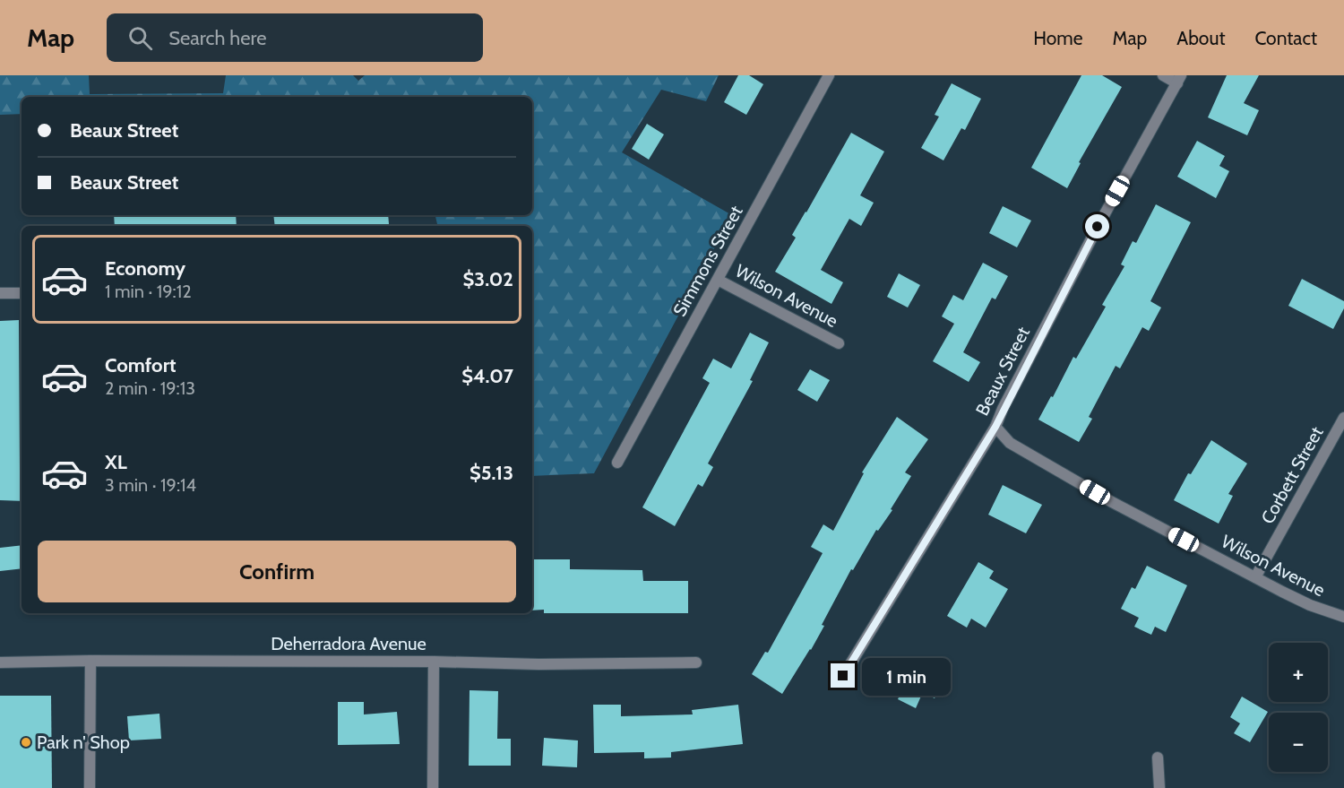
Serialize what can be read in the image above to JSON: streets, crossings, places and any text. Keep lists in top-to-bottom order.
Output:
{
  "streets": {
    "street": [
      "Simmons Street",
      "Wilson Avenue",
      "Beaux Street",
      "Corbett Street",
      "Deherradora Avenue"
    ]
  },
  "crossings": [
    ["Simmons Street", "Wilson Avenue"],
    ["Wilson Avenue", "Beaux Street"],
    ["Wilson Avenue", "Corbett Street"]
  ],
  "places": ["Park n' Shop"],
  "page": {
    "header": "Map",
    "search": "Search here",
    "nav": [
      "Home",
      "Map",
      "About",
      "Contact"
    ],
    "banner": ["Beaux Street", "Beaux Street"],
    "list": [
      {
        "name": "Economy",
        "note": "1 min · 19:12",
        "value": "$3.02"
      },
      {
        "name": "Comfort",
        "note": "2 min · 19:13",
        "value": "$4.07"
      },
      {
        "name": "XL",
        "note": "3 min · 19:14",
        "value": "$5.13"
      }
    ],
    "buttons": "Confirm",
    "map_buttons": ["+", "−"],
    "bubble": "1 min"
  }
}
